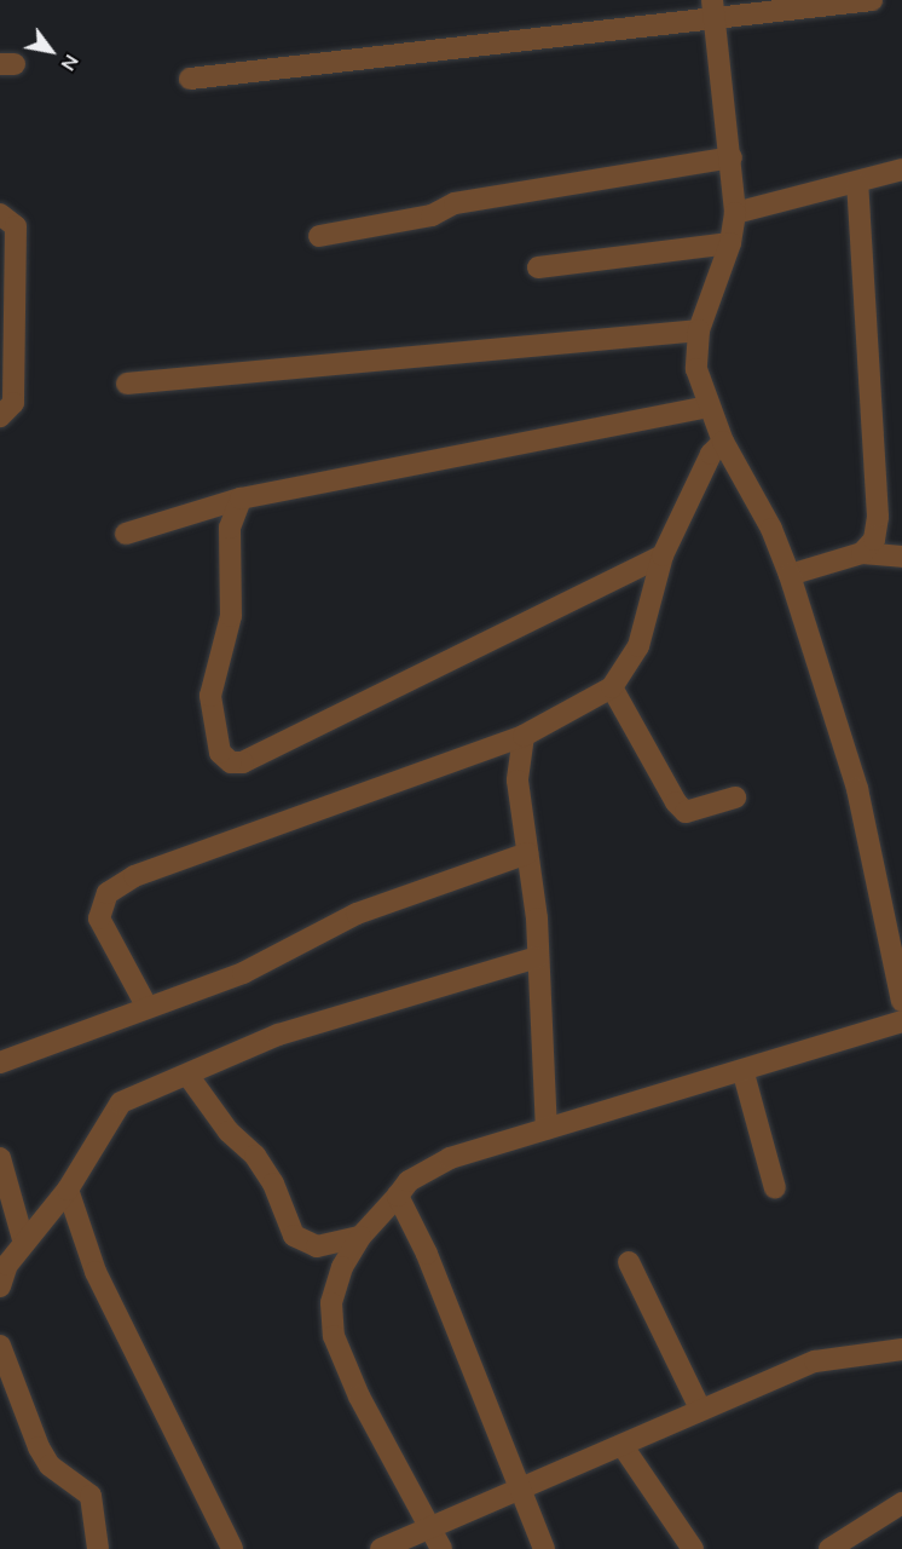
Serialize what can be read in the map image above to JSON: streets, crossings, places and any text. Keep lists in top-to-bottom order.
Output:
{
  "north": "bottom right"
}
